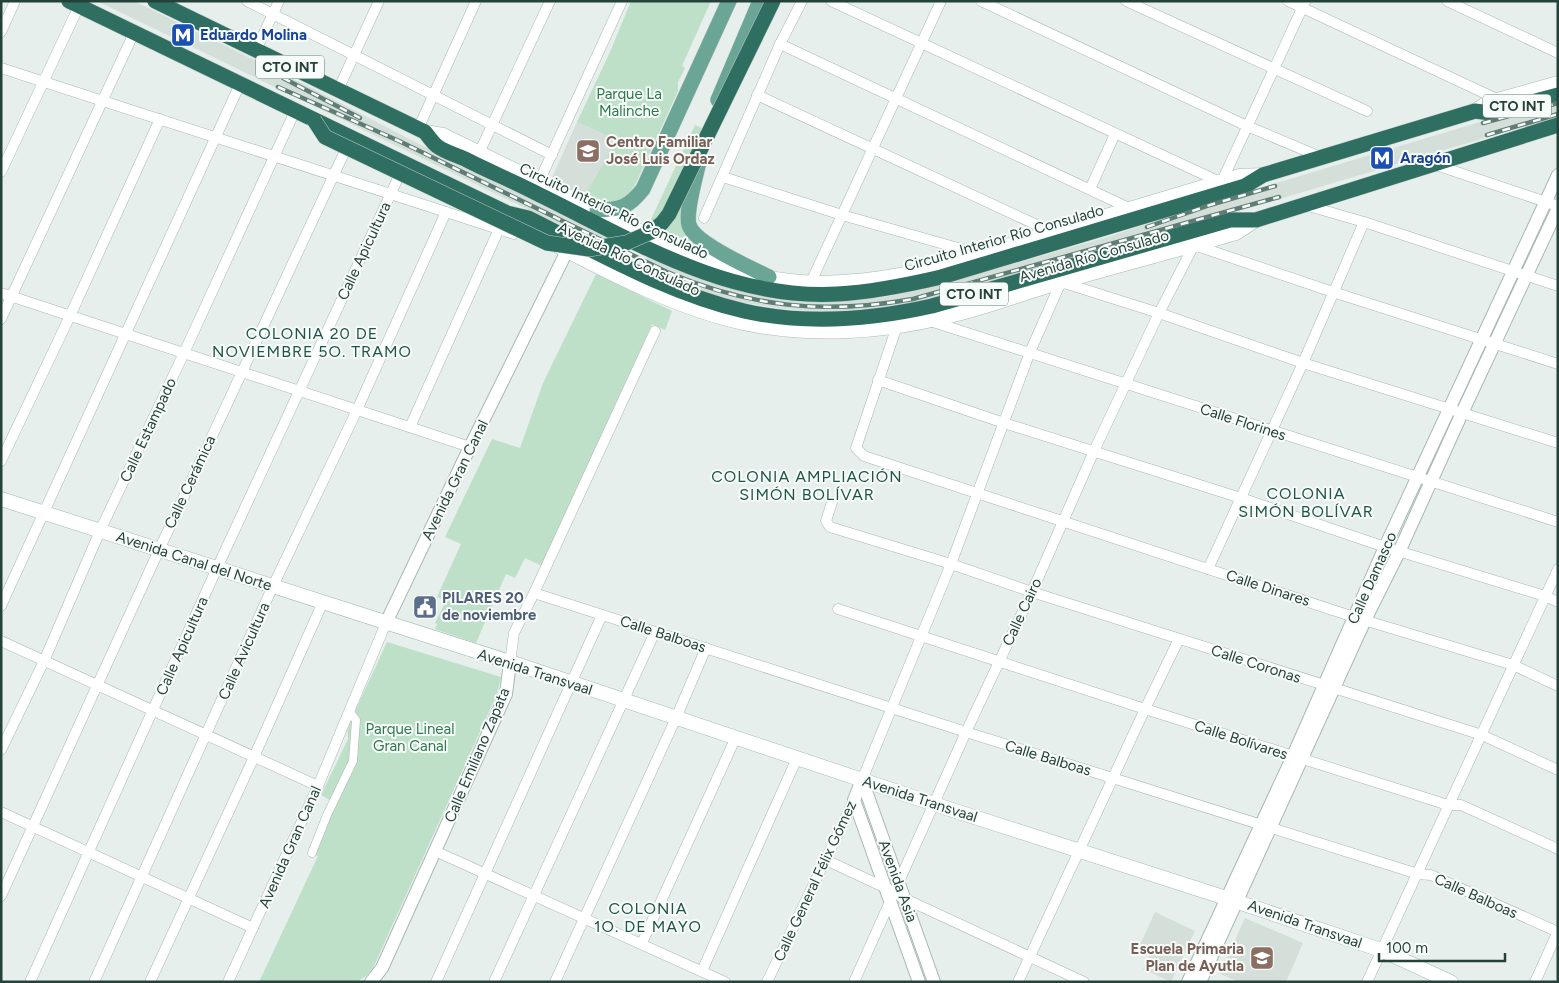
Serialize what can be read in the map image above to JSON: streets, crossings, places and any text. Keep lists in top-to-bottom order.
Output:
{
  "streets": {
    "highway": ["CTO INT", "Circuito Interior Río Consulado", "Avenida Río Consulado"],
    "main road": ["Avenida Canal del Norte", "Avenida Transvaal"],
    "street": [
      "Calle Apicultura",
      "Calle Florines",
      "Calle Estampado",
      "Avenida Gran Canal",
      "Calle Cerámica",
      "Calle Damasco",
      "Calle Dinares",
      "Calle Cairo",
      "Calle Balboas",
      "Calle Avicultura",
      "Calle Coronas",
      "Calle Bolívares",
      "Calle Emiliano Zapata",
      "Calle General Félix Gómez",
      "Avenida Asia"
    ]
  },
  "crossings": [
    ["CTO INT", "Avenida Río Consulado"],
    ["Circuito Interior Río Consulado", "Avenida Río Consulado"],
    ["Calle Apicultura", "Avenida Canal del Norte"],
    ["Avenida Río Consulado", "Calle Florines"],
    ["Avenida Río Consulado", "Calle Estampado"],
    ["Avenida Río Consulado", "Avenida Gran Canal"],
    ["Avenida Río Consulado", "Calle Cairo"],
    ["Calle Florines", "Calle Damasco"],
    ["Calle Florines", "Calle Cairo"],
    ["Calle Estampado", "Avenida Canal del Norte"],
    ["Avenida Gran Canal", "Avenida Canal del Norte"],
    ["Avenida Gran Canal", "Avenida Transvaal"],
    ["Calle Cerámica", "Avenida Canal del Norte"],
    ["Avenida Canal del Norte", "Calle Avicultura"],
    ["Avenida Canal del Norte", "Avenida Transvaal"],
    ["Calle Damasco", "Calle Dinares"],
    ["Calle Damasco", "Calle Balboas"],
    ["Calle Damasco", "Calle Coronas"],
    ["Calle Damasco", "Avenida Transvaal"],
    ["Calle Damasco", "Calle Bolívares"],
    ["Calle Dinares", "Calle Cairo"],
    ["Calle Cairo", "Calle Balboas"],
    ["Calle Cairo", "Calle Coronas"],
    ["Calle Cairo", "Avenida Transvaal"],
    ["Calle Cairo", "Calle Bolívares"],
    ["Calle Cairo", "Avenida Asia"],
    ["Calle Balboas", "Calle Emiliano Zapata"],
    ["Avenida Transvaal", "Calle Emiliano Zapata"],
    ["Avenida Transvaal", "Calle General Félix Gómez"],
    ["Avenida Transvaal", "Avenida Asia"],
    ["Calle General Félix Gómez", "Avenida Asia"]
  ],
  "districts": [
    "COLONIA 20 DE NOVIEMBRE 5O. TRAMO",
    "COLONIA AMPLIACIÓN SIMÓN BOLÍVAR",
    "COLONIA SIMÓN BOLÍVAR",
    "COLONIA 1O. DE MAYO"
  ],
  "parks": ["Parque La Malinche", "Parque Lineal Gran Canal"],
  "places": {
    "metro station": ["Eduardo Molina", "Aragón"],
    "school or university": ["Centro Familiar José Luis Ordaz", "Escuela Primaria Plan de Ayutla"],
    "public building": ["PILARES 20 de noviembre"]
  },
  "scale_bar": "100 m"
}
